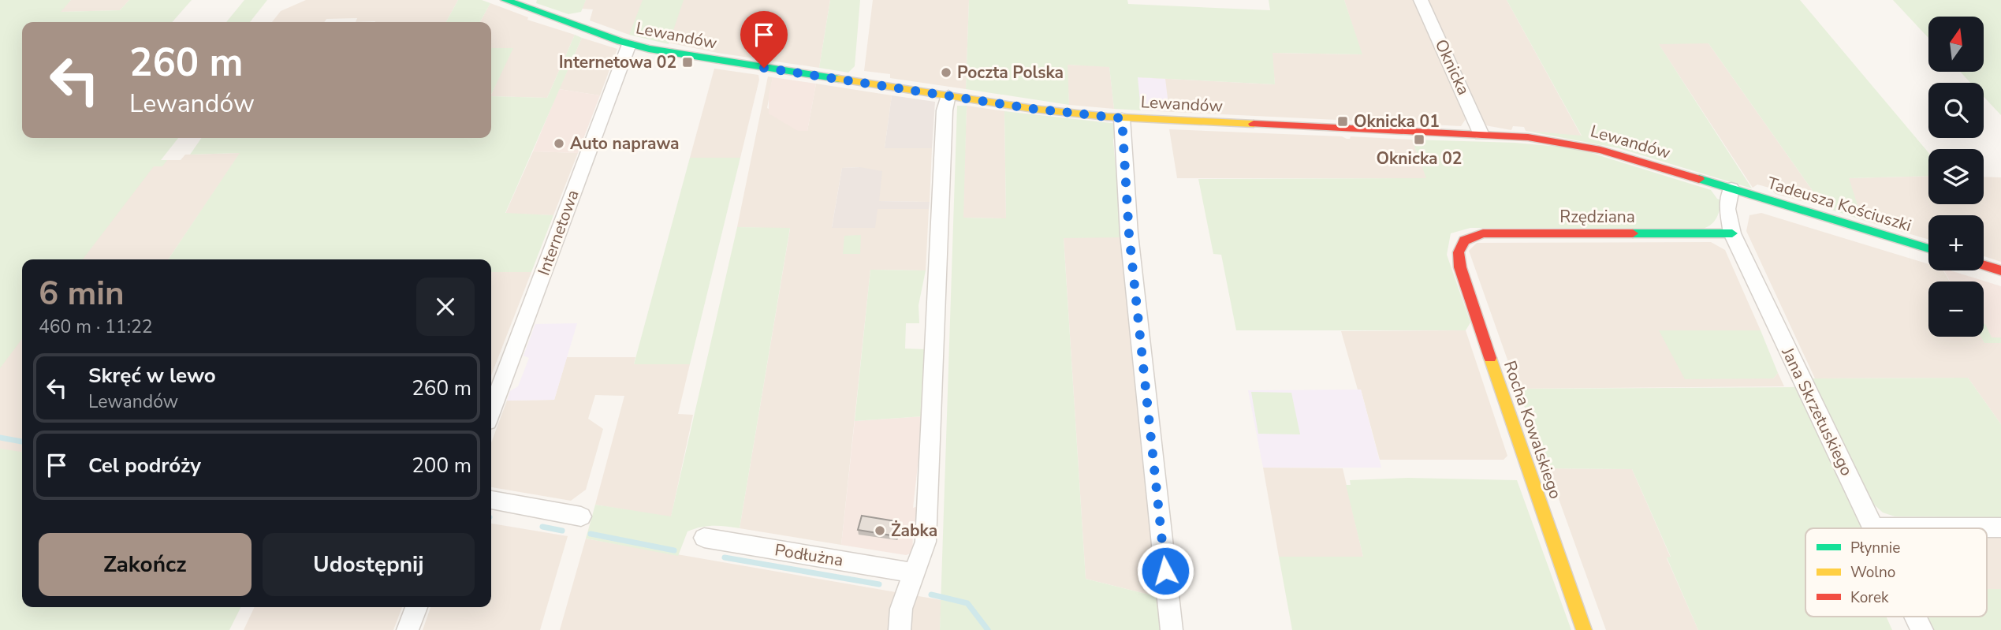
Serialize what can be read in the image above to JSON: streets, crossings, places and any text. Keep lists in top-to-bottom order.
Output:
{
  "streets": {
    "street": [
      "Lewandów",
      "Oknicka",
      "Tadeusza Kościuszki",
      "Rzędziana",
      "Internetowa",
      "Jana Skrzetuskiego",
      "Rocha Kowalskiego",
      "Podłużna"
    ]
  },
  "crossings": [
    ["Lewandów", "Oknicka"],
    ["Lewandów", "Tadeusza Kościuszki"],
    ["Lewandów", "Internetowa"],
    ["Lewandów", "Jana Skrzetuskiego"],
    ["Tadeusza Kościuszki", "Jana Skrzetuskiego"],
    ["Rzędziana", "Jana Skrzetuskiego"],
    ["Rzędziana", "Rocha Kowalskiego"]
  ],
  "places": {
    "transit": ["Internetowa 02", "Oknicka 01", "Oknicka 02"],
    "other": ["Poczta Polska", "Auto naprawa", "Żabka"]
  },
  "legend": ["Płynnie", "Wolno", "Korek"],
  "north": "top",
  "page": {
    "map_buttons": ["+", "−"],
    "turn": ["260 m", "Lewandów"],
    "heading": ["6 min", "460 m · 11:22"],
    "list": [
      {
        "name": "Skręć w lewo",
        "note": "Lewandów",
        "value": "260 m"
      },
      {
        "name": "Cel podróży",
        "value": "200 m"
      }
    ],
    "buttons": ["Zakończ", "Udostępnij"]
  }
}
